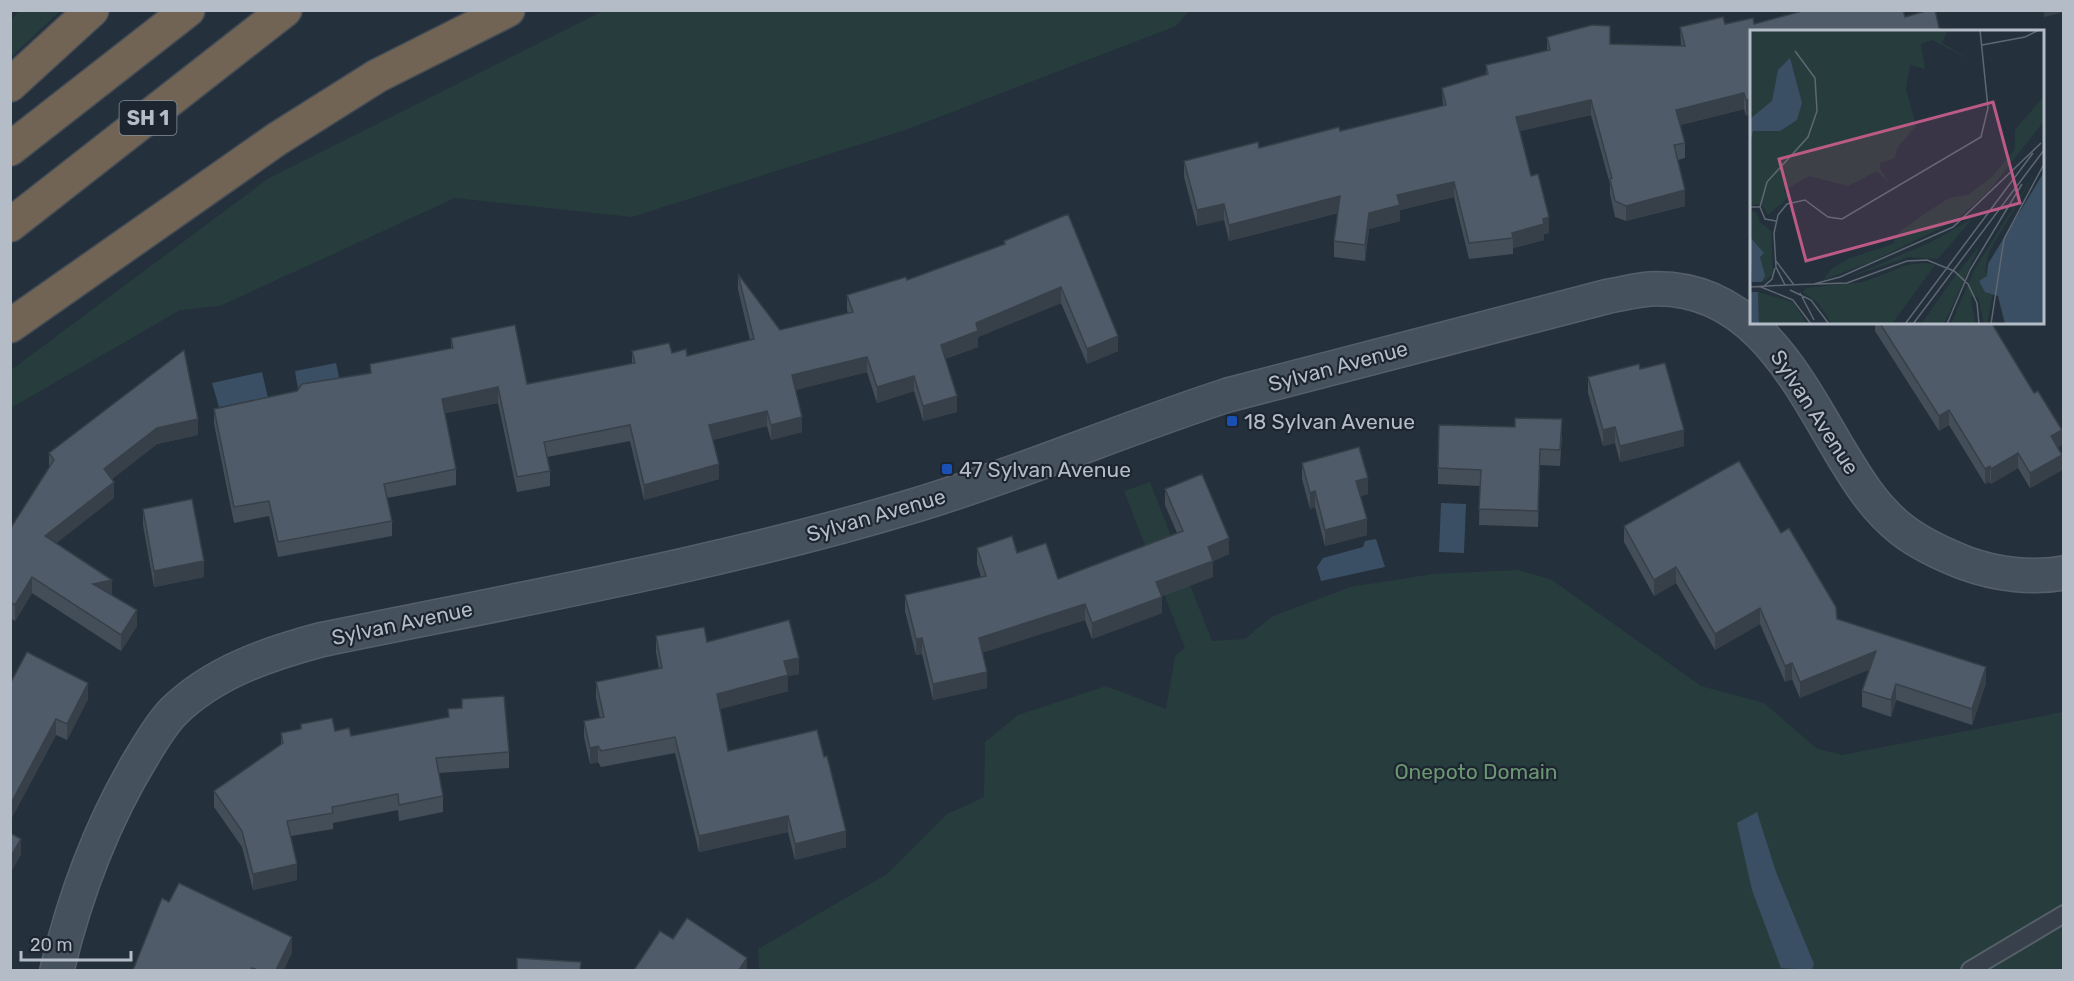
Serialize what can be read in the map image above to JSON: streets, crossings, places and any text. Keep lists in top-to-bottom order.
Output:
{
  "streets": {
    "highway": ["SH 1"],
    "main road": ["Sylvan Avenue"]
  },
  "parks": ["Onepoto Domain"],
  "places": {
    "transit": ["18 Sylvan Avenue", "47 Sylvan Avenue"]
  },
  "scale_bar": "20 m"
}
